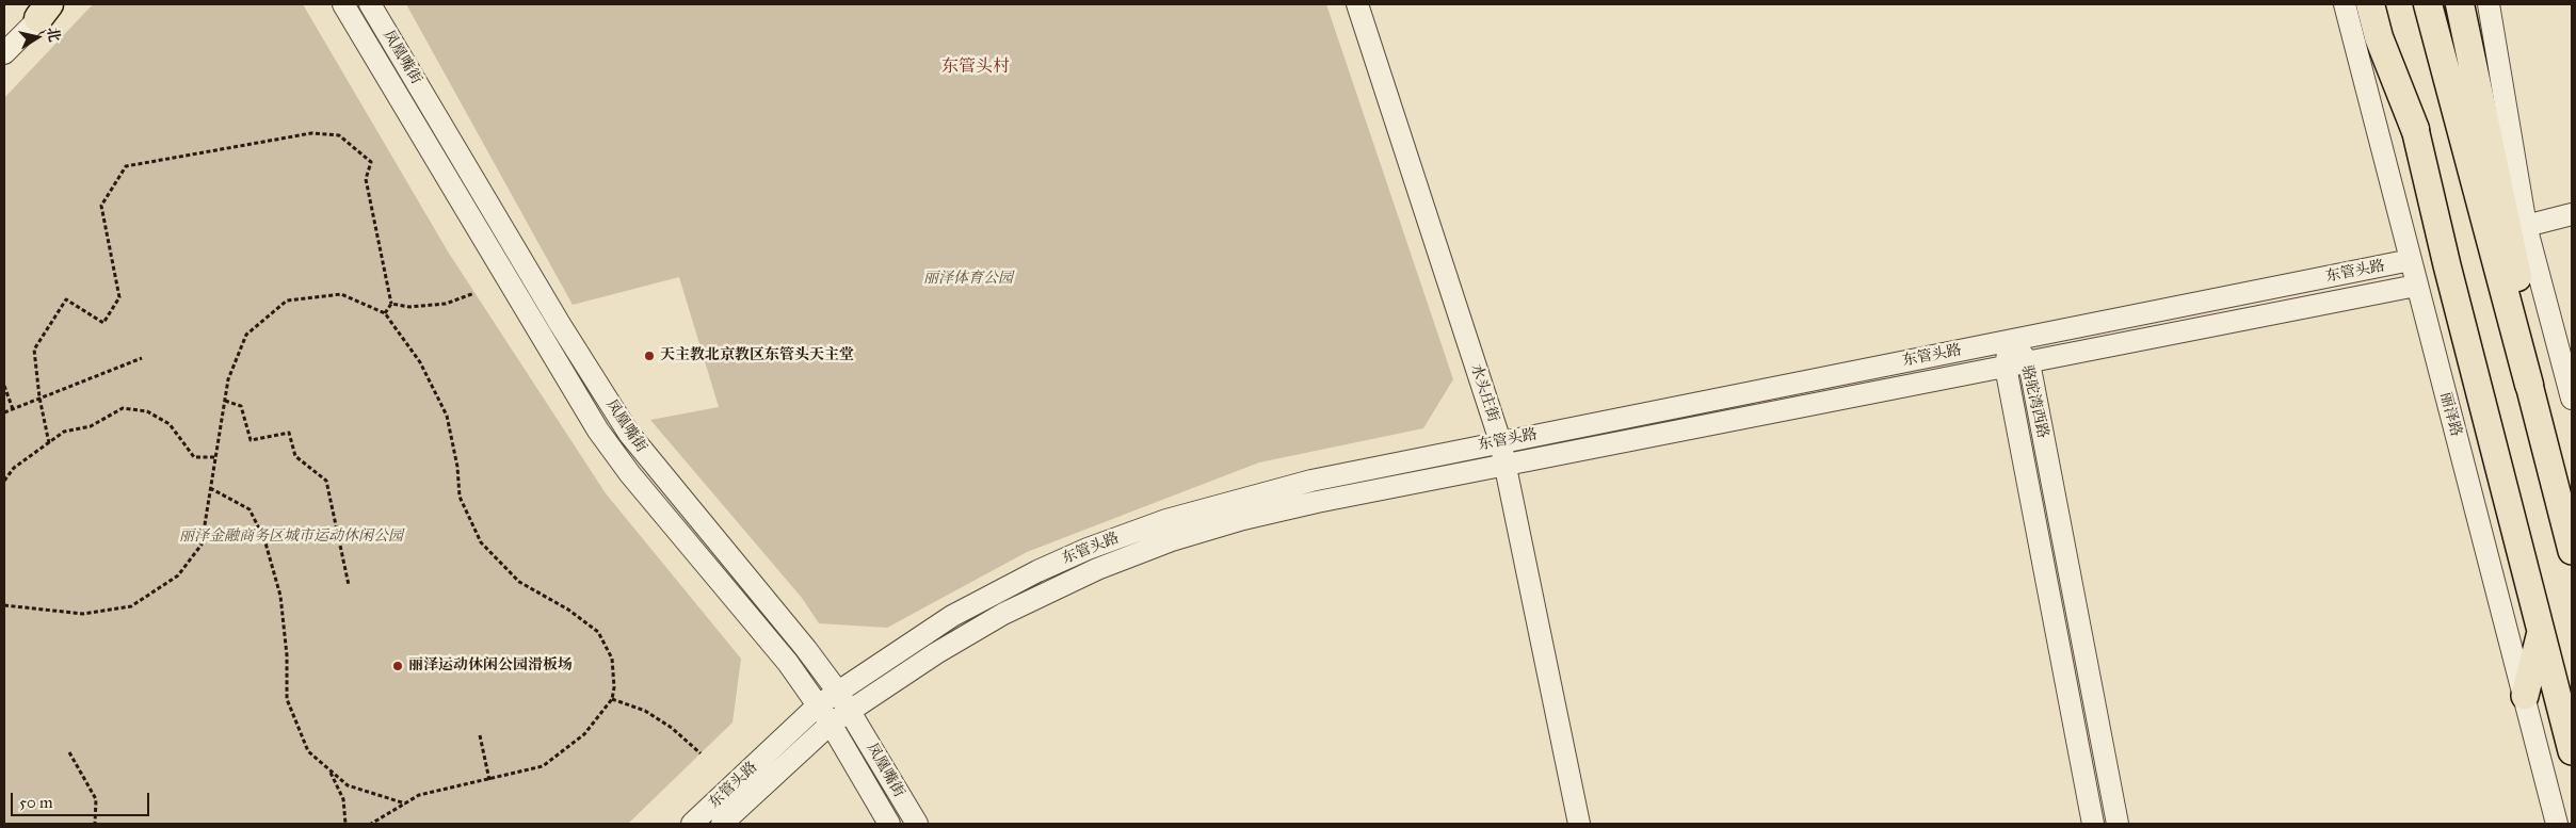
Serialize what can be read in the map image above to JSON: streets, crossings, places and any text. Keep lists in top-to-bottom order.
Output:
{
  "streets": {
    "street": [
      "凤凰嘴街",
      "东管头路",
      "水头庄街",
      "骆驼湾西路",
      "丽泽路"
    ]
  },
  "crossings": [
    ["凤凰嘴街", "东管头路"],
    ["东管头路", "水头庄街"],
    ["东管头路", "骆驼湾西路"],
    ["东管头路", "丽泽路"]
  ],
  "districts": ["东管头村"],
  "parks": ["丽泽体育公园", "丽泽金融商务区城市运动休闲公园"],
  "places": ["天主教北京教区东管头天主堂", "丽泽运动休闲公园滑板场"],
  "scale_bar": "50 m",
  "north": "right"
}
